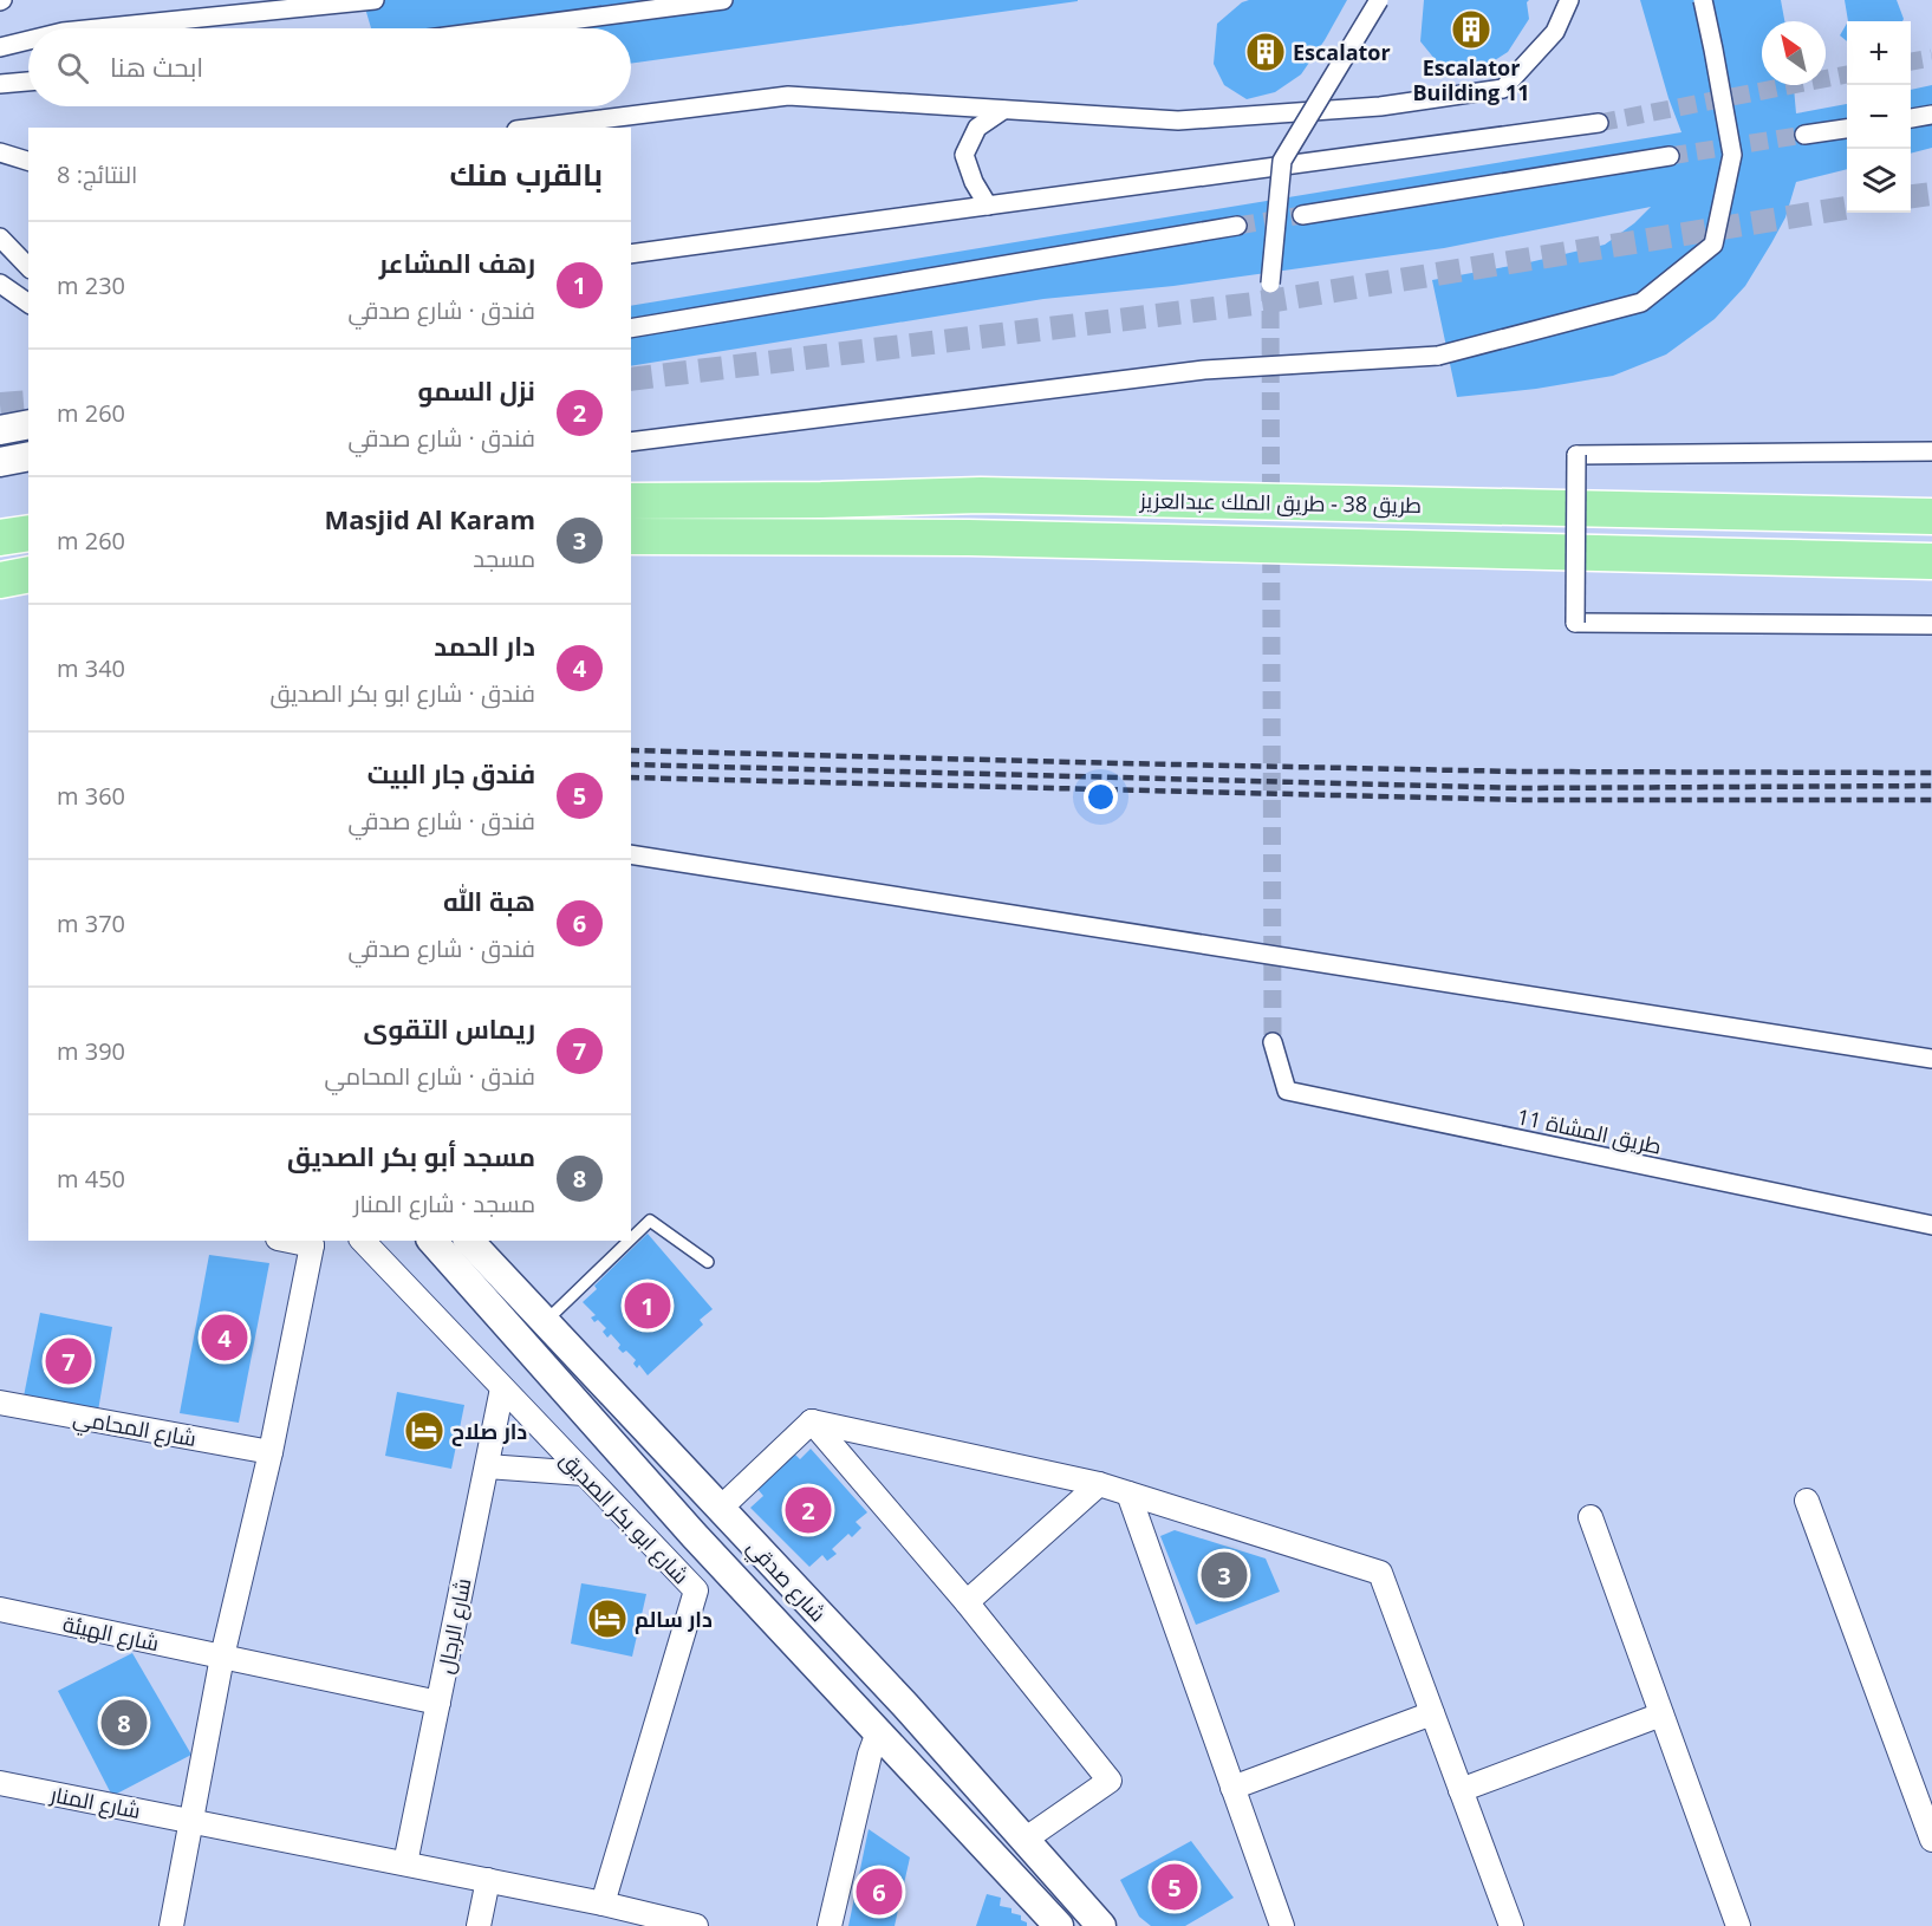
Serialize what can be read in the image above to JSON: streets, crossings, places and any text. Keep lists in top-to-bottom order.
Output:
{
  "streets": {
    "main road": ["طريق 38 - طريق الملك عبدالعزيز"],
    "street": [
      "طريق المشاة 11",
      "شارع المحامي",
      "شارع ابو بكر الصديق",
      "شارع صدقي",
      "شارع الرجال",
      "شارع الهيئة",
      "شارع المنار"
    ]
  },
  "crossings": [
    ["شارع ابو بكر الصديق", "شارع الرجال"],
    ["شارع ابو بكر الصديق", "شارع المنار"],
    ["شارع الرجال", "شارع الهيئة"],
    ["شارع الرجال", "شارع المنار"]
  ],
  "places": {
    "building": ["Escalator Building 11", "Escalator"],
    "hotel": ["دار صلاح", "دار سالم"]
  },
  "north": "top left",
  "page": {
    "map_buttons": ["+", "−"],
    "search": "ابحث هنا",
    "heading": ["بالقرب منك", "النتائج: 8"],
    "list": [
      {
        "mark": "1",
        "name": "رهف المشاعر",
        "note": "فندق · شارع صدقي",
        "value": "230 m"
      },
      {
        "mark": "2",
        "name": "نزل السمو",
        "note": "فندق · شارع صدقي",
        "value": "260 m"
      },
      {
        "mark": "3",
        "name": "Masjid Al Karam",
        "note": "مسجد",
        "value": "260 m"
      },
      {
        "mark": "4",
        "name": "دار الحمد",
        "note": "فندق · شارع ابو بكر الصديق",
        "value": "340 m"
      },
      {
        "mark": "5",
        "name": "فندق جار البيت",
        "note": "فندق · شارع صدقي",
        "value": "360 m"
      },
      {
        "mark": "6",
        "name": "هبة الله",
        "note": "فندق · شارع صدقي",
        "value": "370 m"
      },
      {
        "mark": "7",
        "name": "ريماس التقوى",
        "note": "فندق · شارع المحامي",
        "value": "390 m"
      },
      {
        "mark": "8",
        "name": "مسجد أبو بكر الصديق",
        "note": "مسجد · شارع المنار",
        "value": "450 m"
      }
    ],
    "pins": [
      "1",
      "4",
      "7",
      "2",
      "3",
      "8",
      "5",
      "6"
    ]
  }
}
